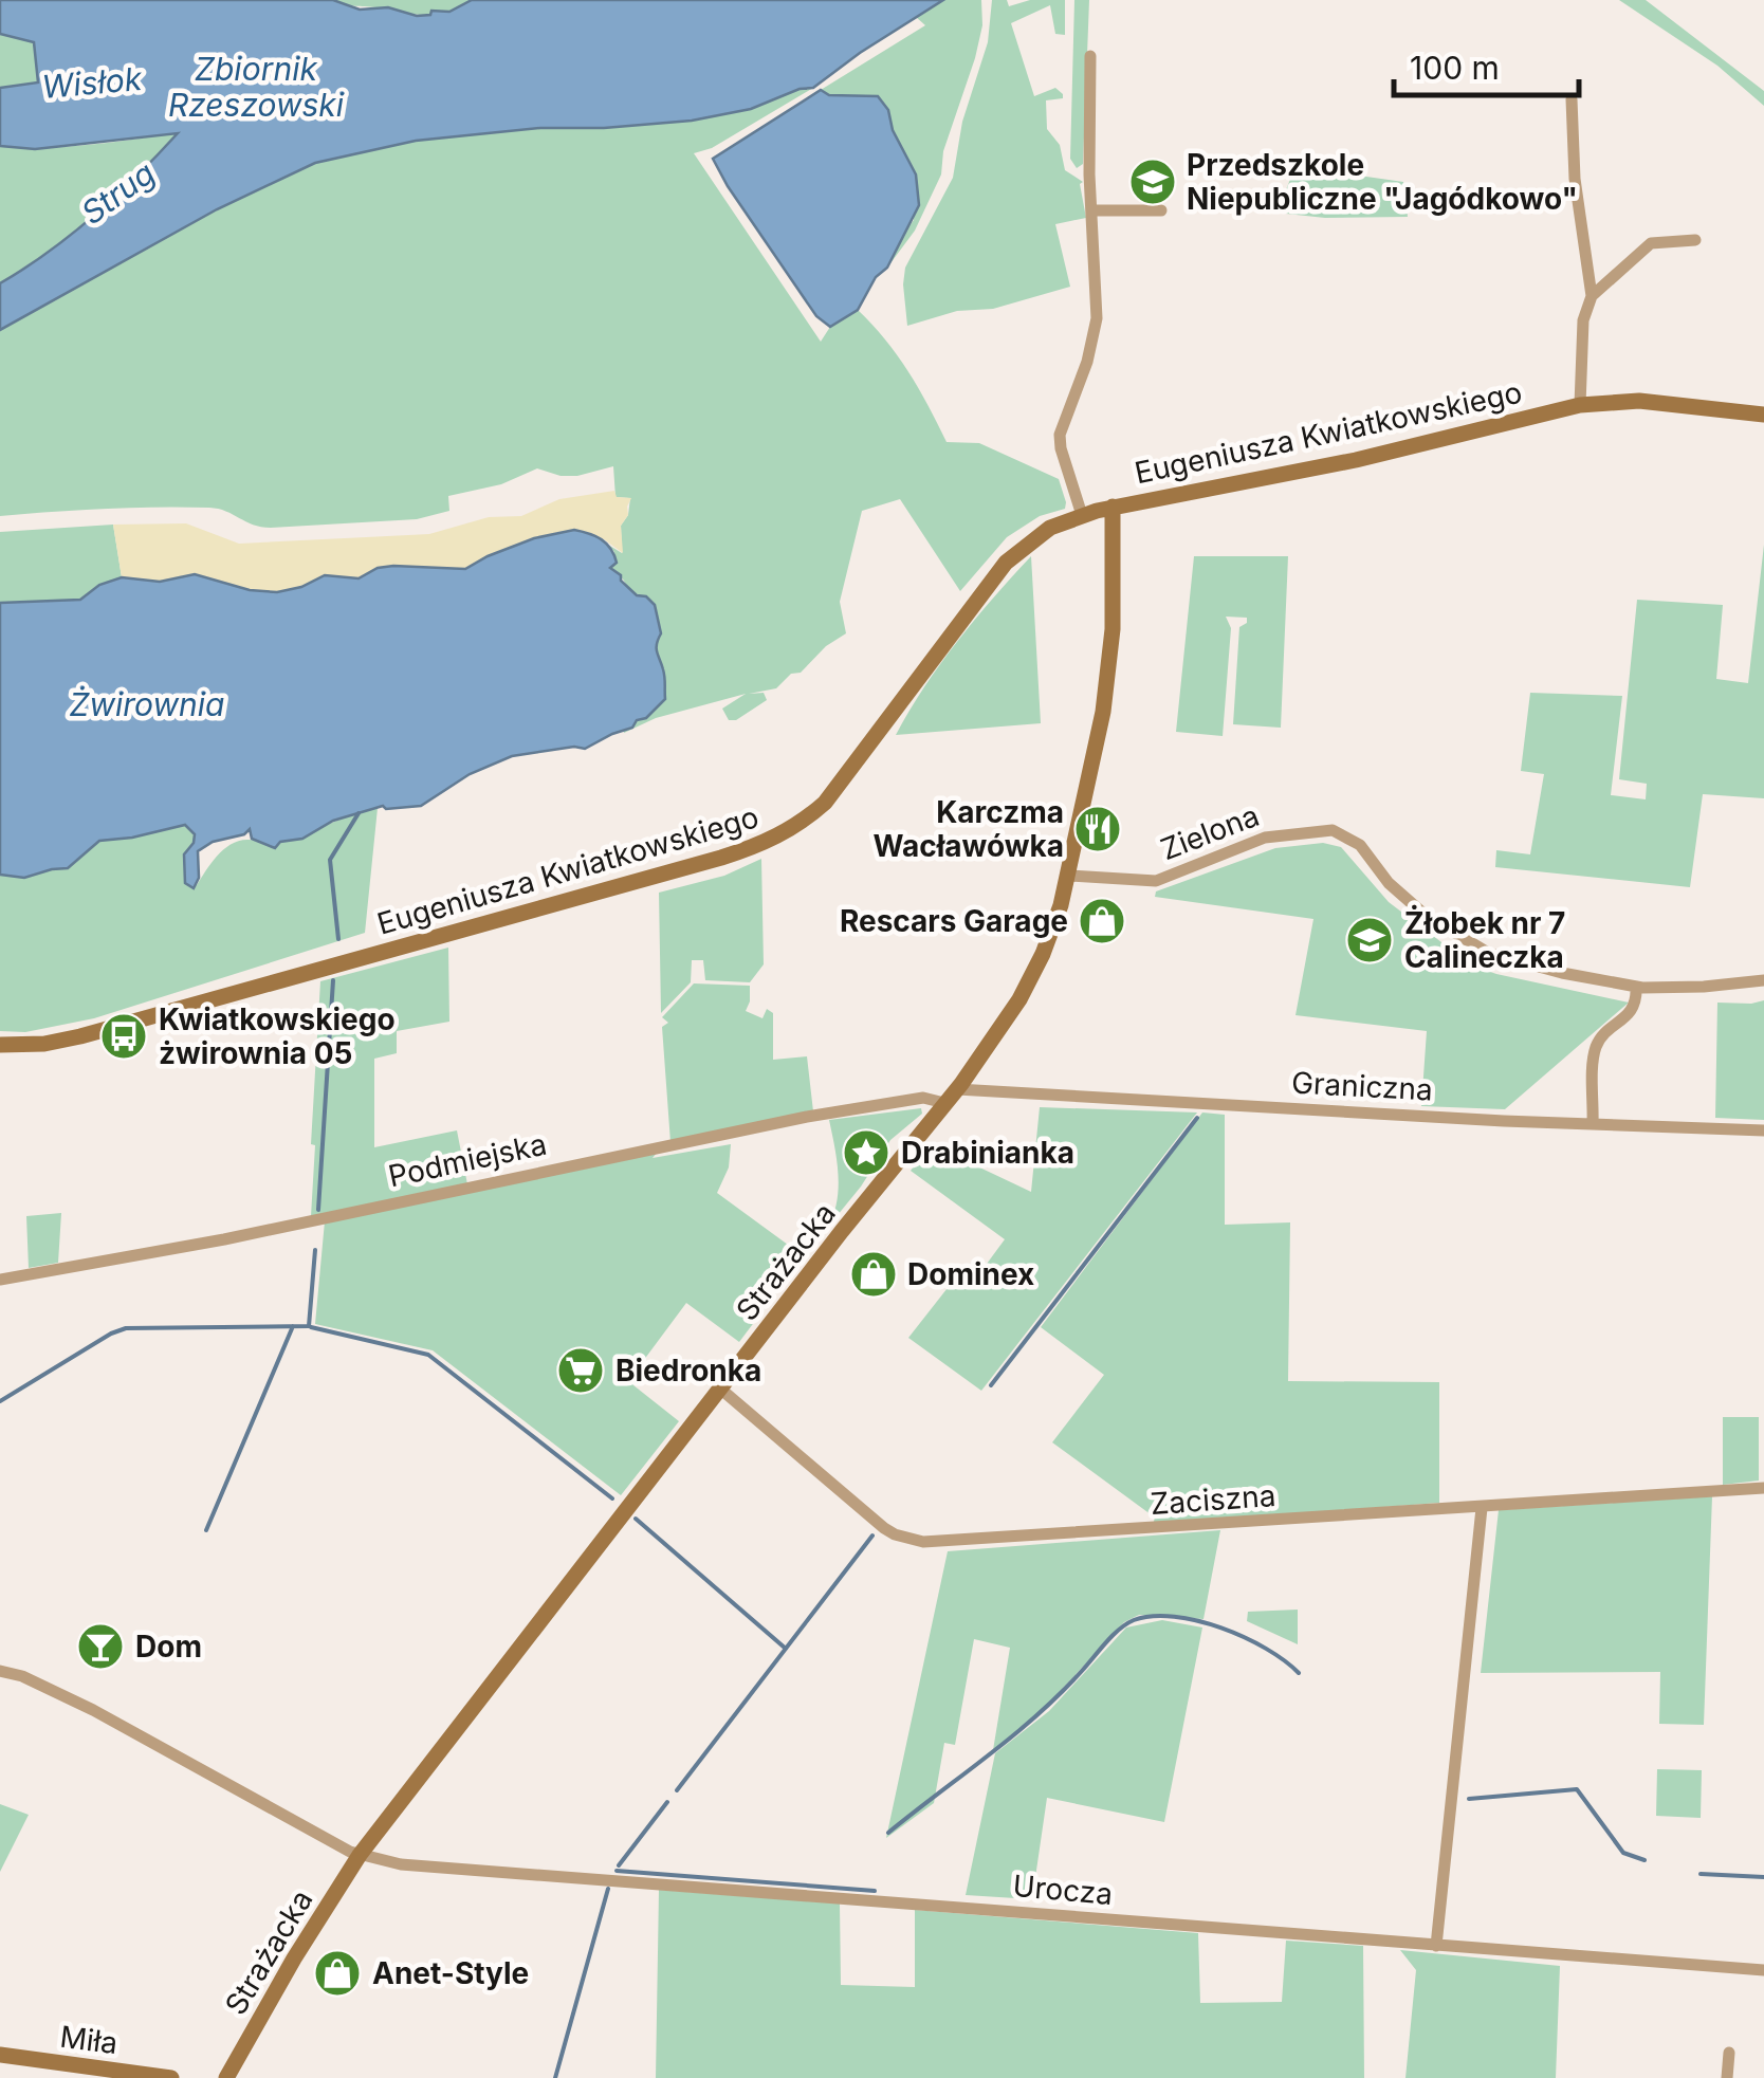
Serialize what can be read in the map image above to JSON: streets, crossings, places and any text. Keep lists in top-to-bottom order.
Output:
{
  "streets": {
    "street": [
      "Eugeniusza Kwiatkowskiego",
      "Zielona",
      "Graniczna",
      "Podmiejska",
      "Strażacka",
      "Zaciszna",
      "Urocza",
      "Miła"
    ]
  },
  "crossings": [
    ["Eugeniusza Kwiatkowskiego", "Strażacka"],
    ["Zielona", "Strażacka"],
    ["Graniczna", "Strażacka"],
    ["Podmiejska", "Strażacka"],
    ["Strażacka", "Zaciszna"],
    ["Strażacka", "Urocza"]
  ],
  "water": [
    "Zbiornik Rzeszowski",
    "Wisłok",
    "Strug",
    "Żwirownia"
  ],
  "places": {
    "school or university": ["Przedszkole Niepubliczne \"Jagódkowo\"", "Żłobek nr 7 Calineczka"],
    "restaurant": ["Karczma Wacławówka"],
    "shop": ["Rescars Garage", "Dominex", "Anet-Style"],
    "bus stop": ["Kwiatkowskiego żwirownia 05"],
    "place": ["Drabinianka"],
    "supermarket": ["Biedronka"],
    "bar": ["Dom"]
  },
  "scale_bar": "100 m"
}
